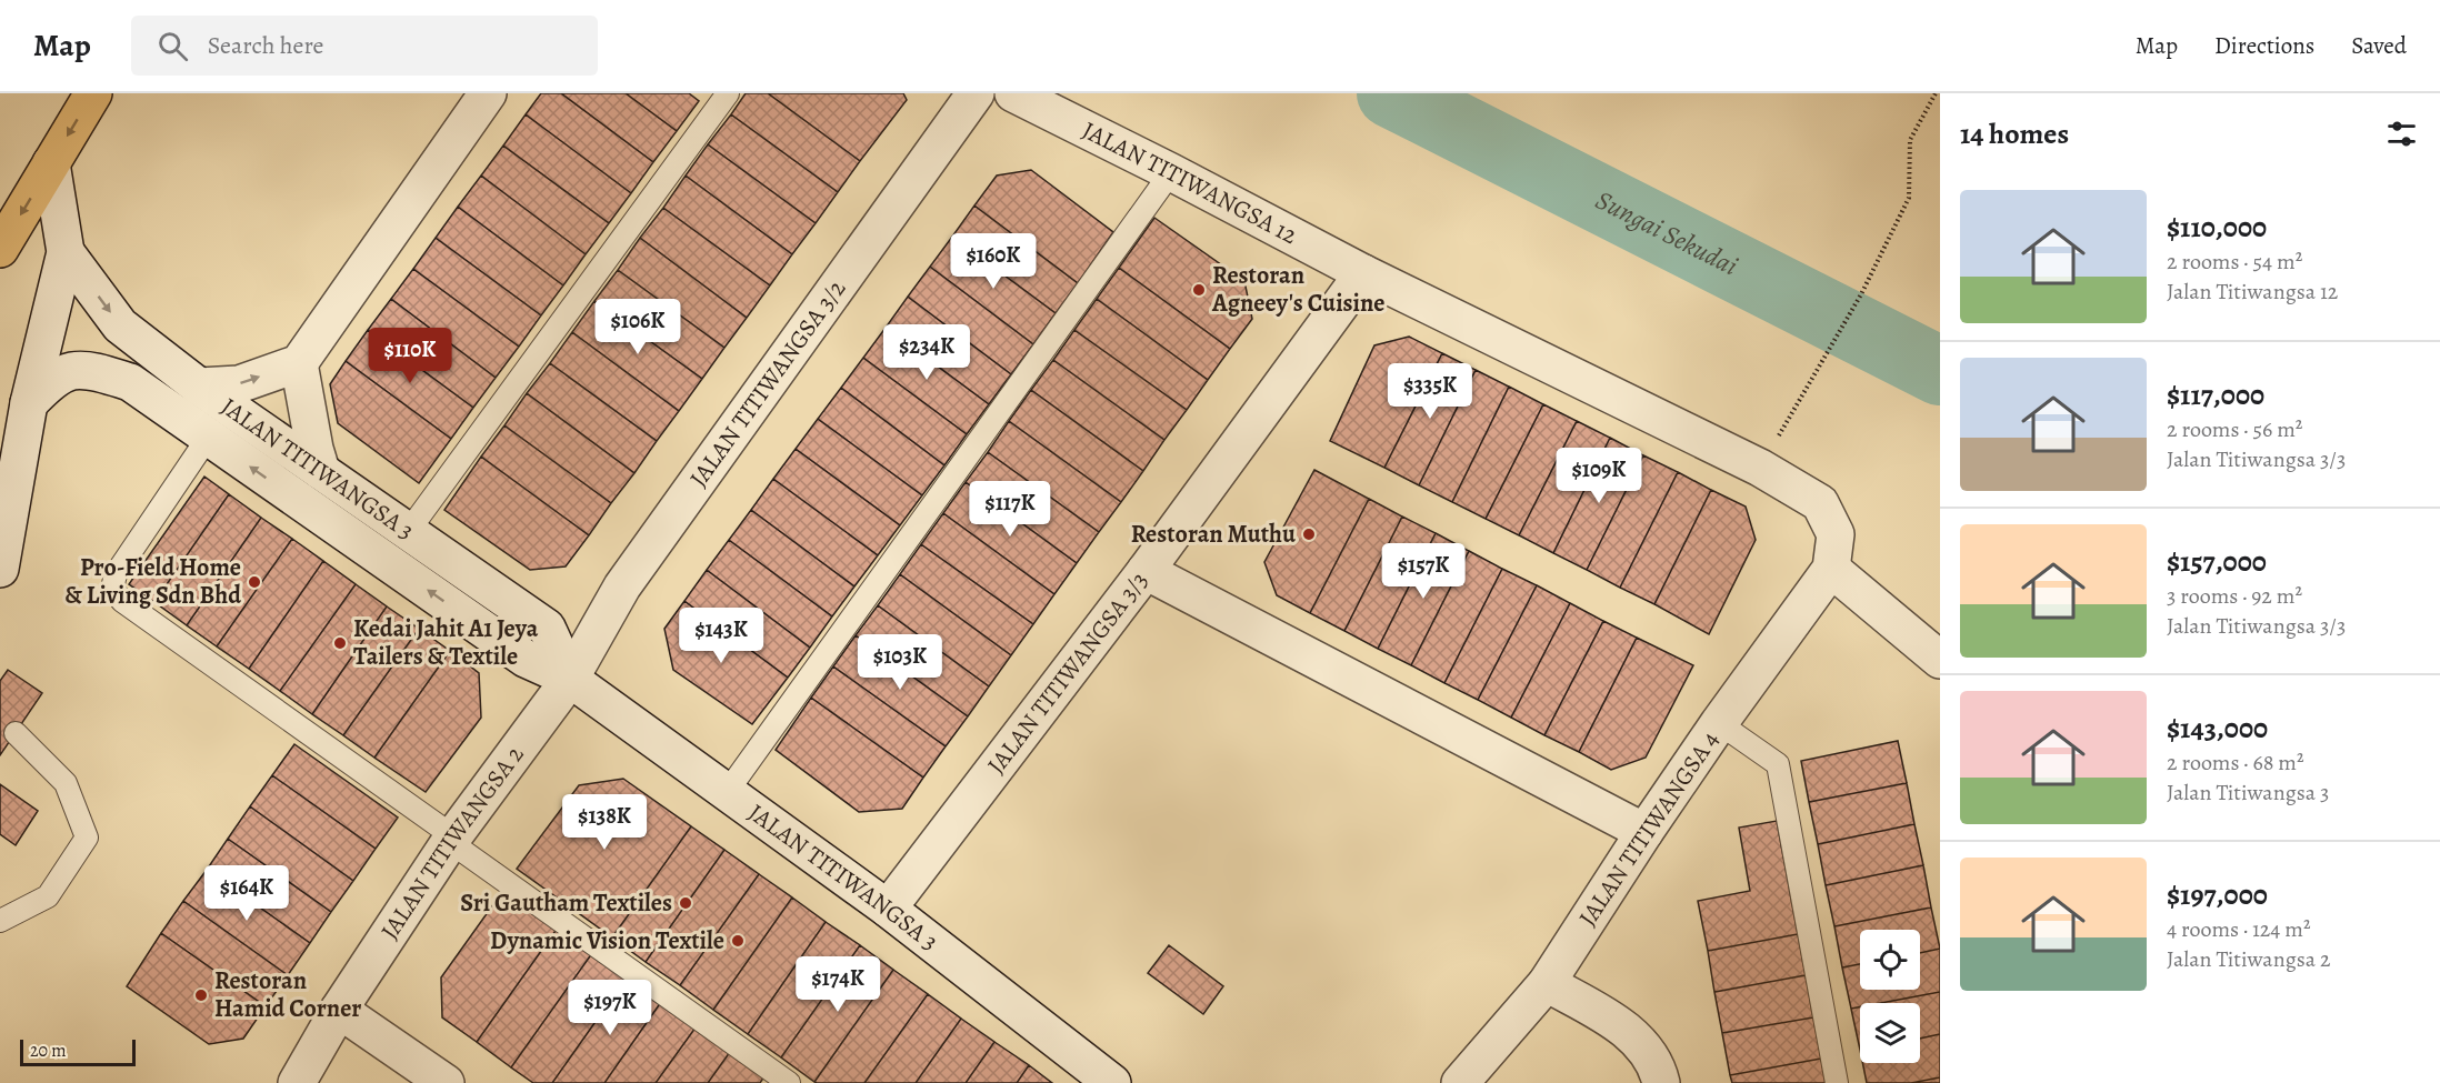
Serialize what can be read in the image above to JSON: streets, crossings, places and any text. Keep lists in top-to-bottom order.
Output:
{
  "streets": {
    "street": [
      "JALAN TITIWANGSA 12",
      "JALAN TITIWANGSA 3/2",
      "JALAN TITIWANGSA 3",
      "JALAN TITIWANGSA 3/3",
      "JALAN TITIWANGSA 4",
      "JALAN TITIWANGSA 2"
    ]
  },
  "crossings": [
    ["JALAN TITIWANGSA 12", "JALAN TITIWANGSA 3/3"],
    ["JALAN TITIWANGSA 12", "JALAN TITIWANGSA 4"],
    ["JALAN TITIWANGSA 3/2", "JALAN TITIWANGSA 3"],
    ["JALAN TITIWANGSA 3/2", "JALAN TITIWANGSA 2"],
    ["JALAN TITIWANGSA 3", "JALAN TITIWANGSA 3/3"],
    ["JALAN TITIWANGSA 3", "JALAN TITIWANGSA 2"]
  ],
  "water": ["Sungai Sekudai"],
  "places": [
    "Restoran Agneey's Cuisine",
    "Restoran Muthu",
    "Pro-Field Home & Living Sdn Bhd",
    "Kedai Jahit A1 Jeya Tailers & Textile",
    "Sri Gautham Textiles",
    "Dynamic Vision Textile",
    "Restoran Hamid Corner"
  ],
  "scale_bar": "20 m",
  "page": {
    "header": "Map",
    "search": "Search here",
    "nav": ["Map", "Directions", "Saved"],
    "heading": "14 homes",
    "list": [
      {
        "name": "$110,000",
        "note": "2 rooms · 54 m² · Jalan Titiwangsa 12"
      },
      {
        "name": "$117,000",
        "note": "2 rooms · 56 m² · Jalan Titiwangsa 3/3"
      },
      {
        "name": "$157,000",
        "note": "3 rooms · 92 m² · Jalan Titiwangsa 3/3"
      },
      {
        "name": "$143,000",
        "note": "2 rooms · 68 m² · Jalan Titiwangsa 3"
      },
      {
        "name": "$197,000",
        "note": "4 rooms · 124 m² · Jalan Titiwangsa 2"
      }
    ],
    "price": [
      "$160K",
      "$106K",
      "$234K",
      "$110K",
      "$335K",
      "$109K",
      "$117K",
      "$157K",
      "$143K",
      "$103K",
      "$138K",
      "$164K",
      "$174K",
      "$197K"
    ],
    "scale": "20 m"
  }
}
